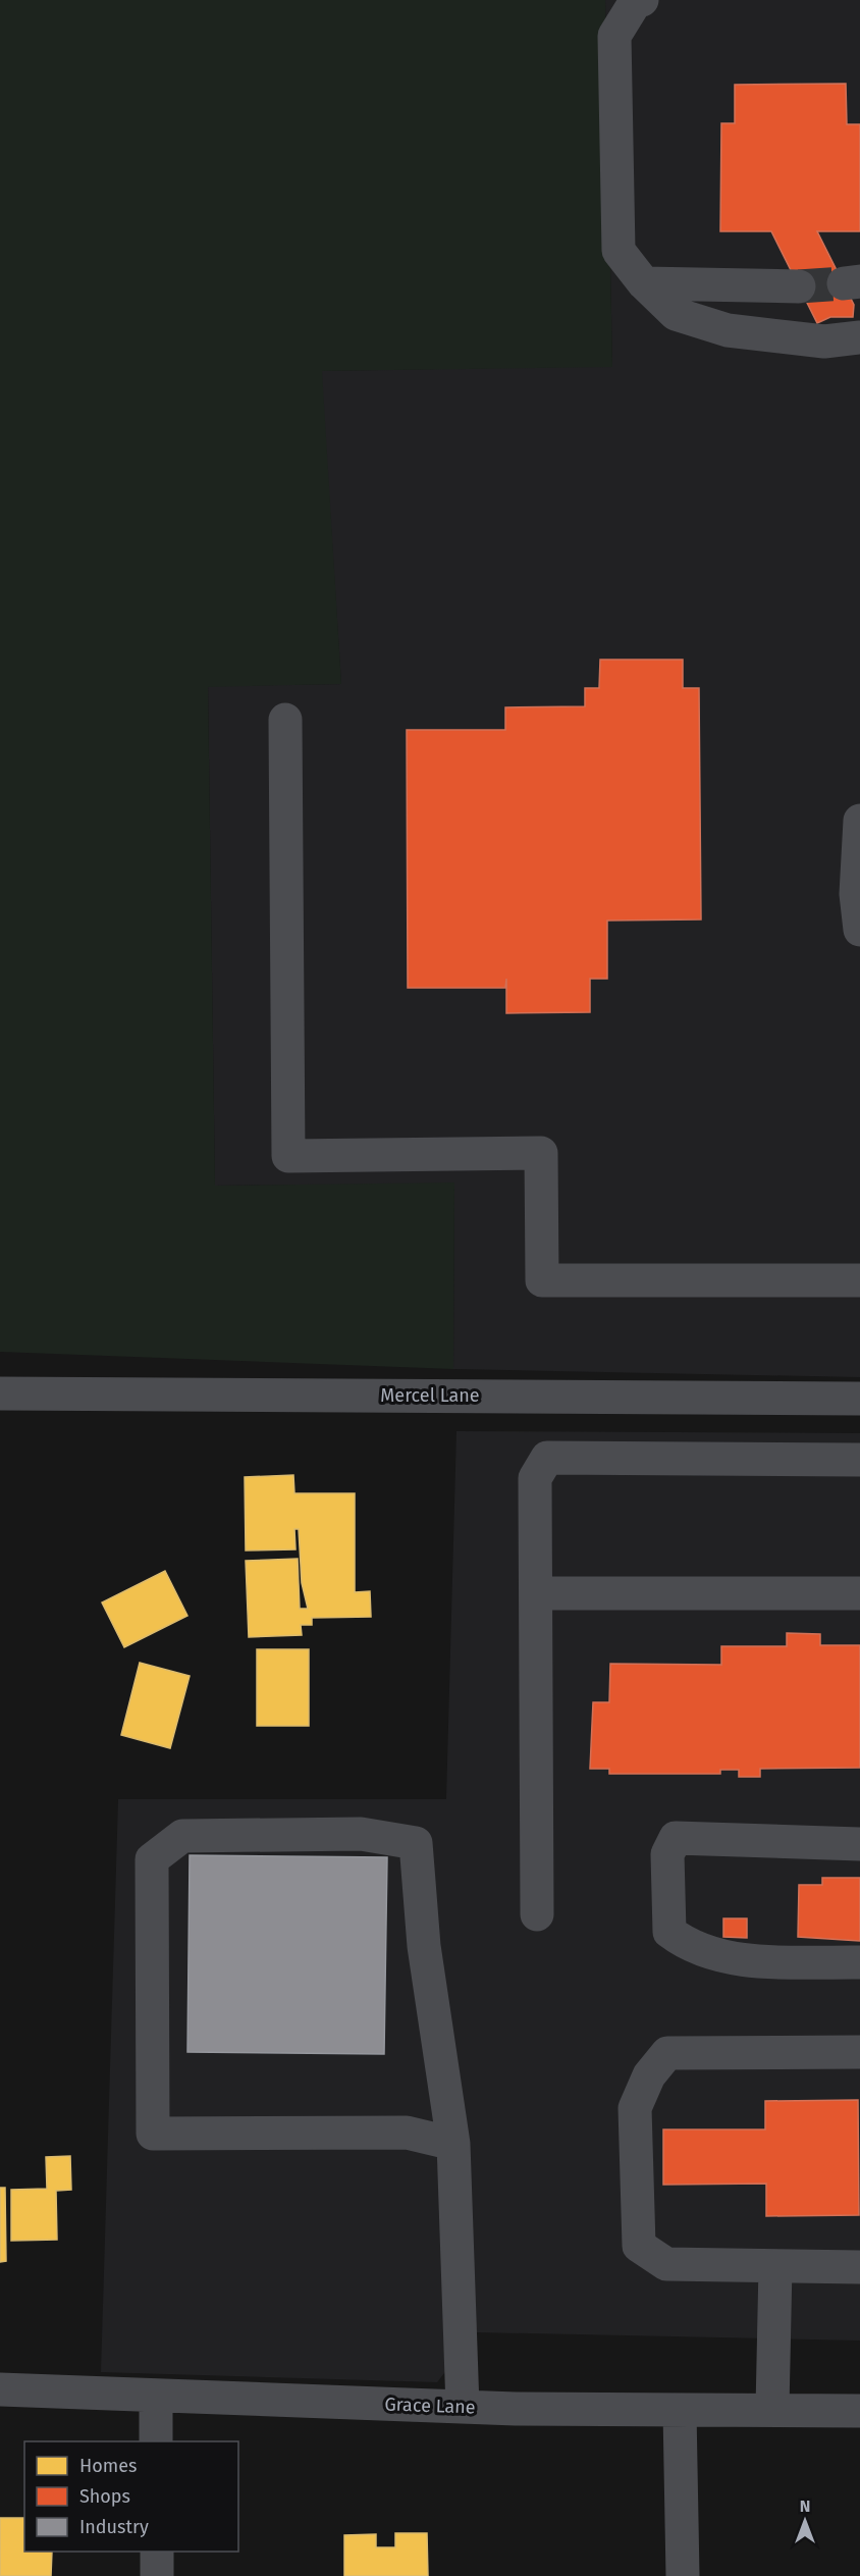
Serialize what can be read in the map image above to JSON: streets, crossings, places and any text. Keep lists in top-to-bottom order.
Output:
{
  "streets": {
    "street": ["Mercel Lane", "Grace Lane"]
  },
  "legend": ["Homes", "Shops", "Industry"],
  "north": "top"
}
